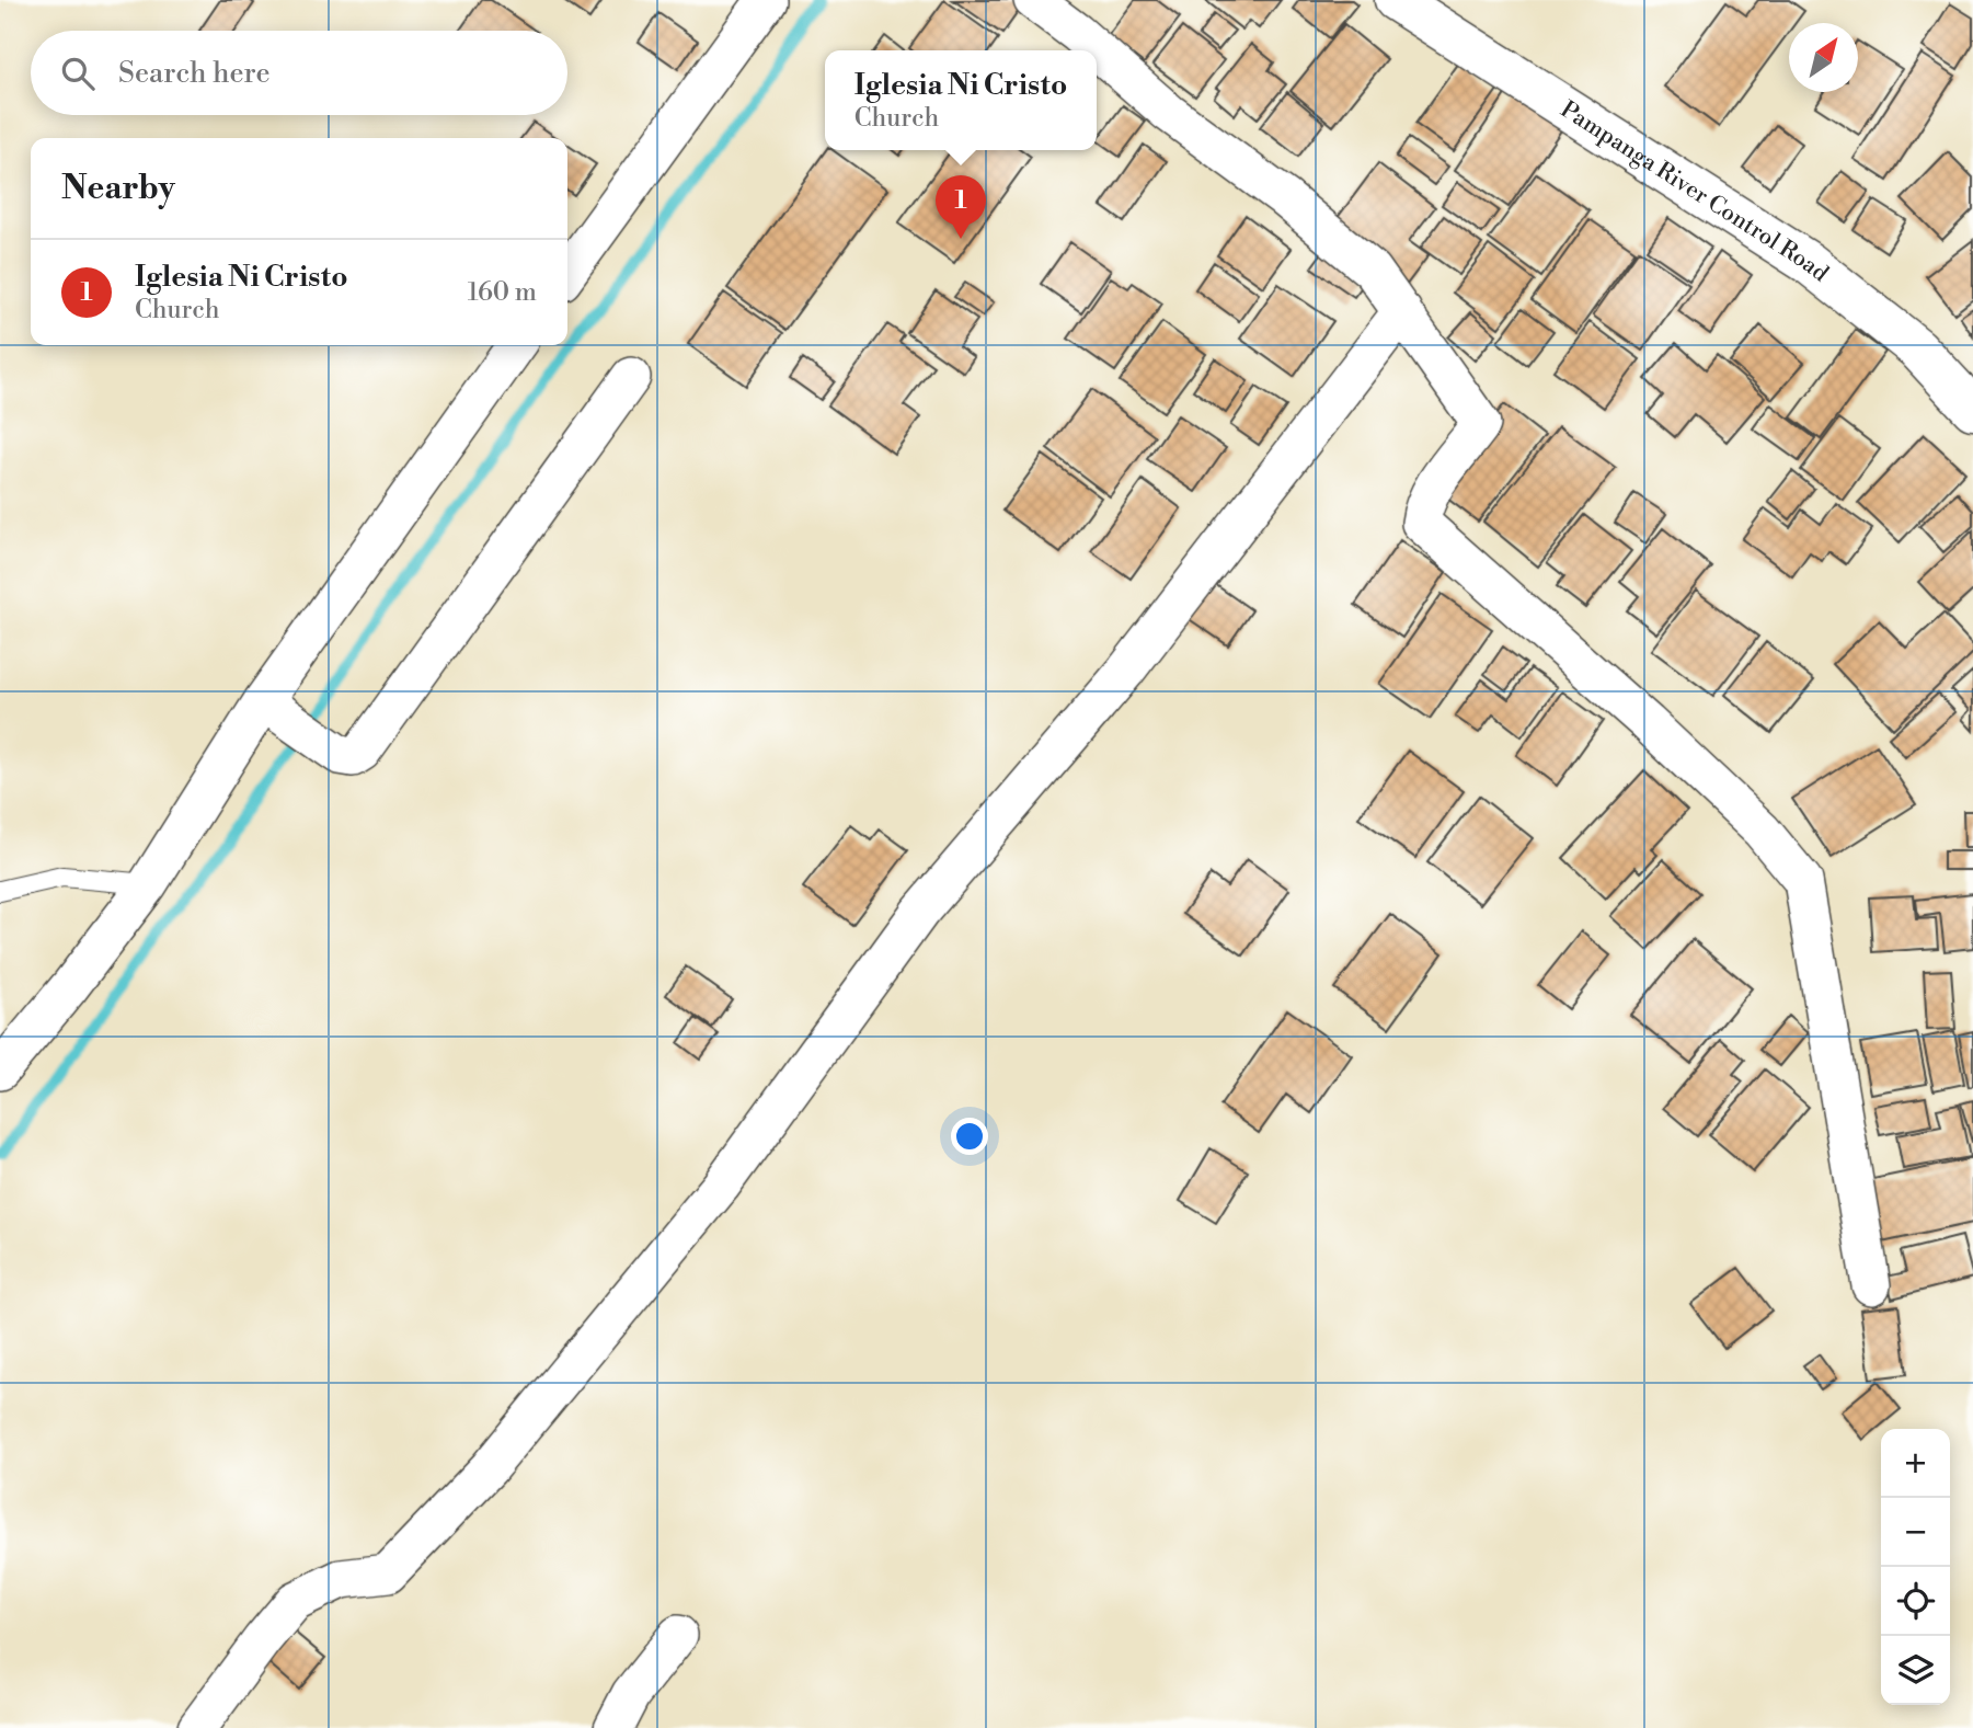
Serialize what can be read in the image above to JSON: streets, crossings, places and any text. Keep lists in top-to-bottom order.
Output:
{
  "streets": {
    "main road": ["Pampanga River Control Road"]
  },
  "north": "top right",
  "page": {
    "search": "Search here",
    "popup": ["Iglesia Ni Cristo", "Church"],
    "heading": "Nearby",
    "pins": "1",
    "list": [
      {
        "mark": "1",
        "name": "Iglesia Ni Cristo",
        "note": "Church",
        "value": "160 m"
      }
    ],
    "map_buttons": ["+", "−"]
  }
}
